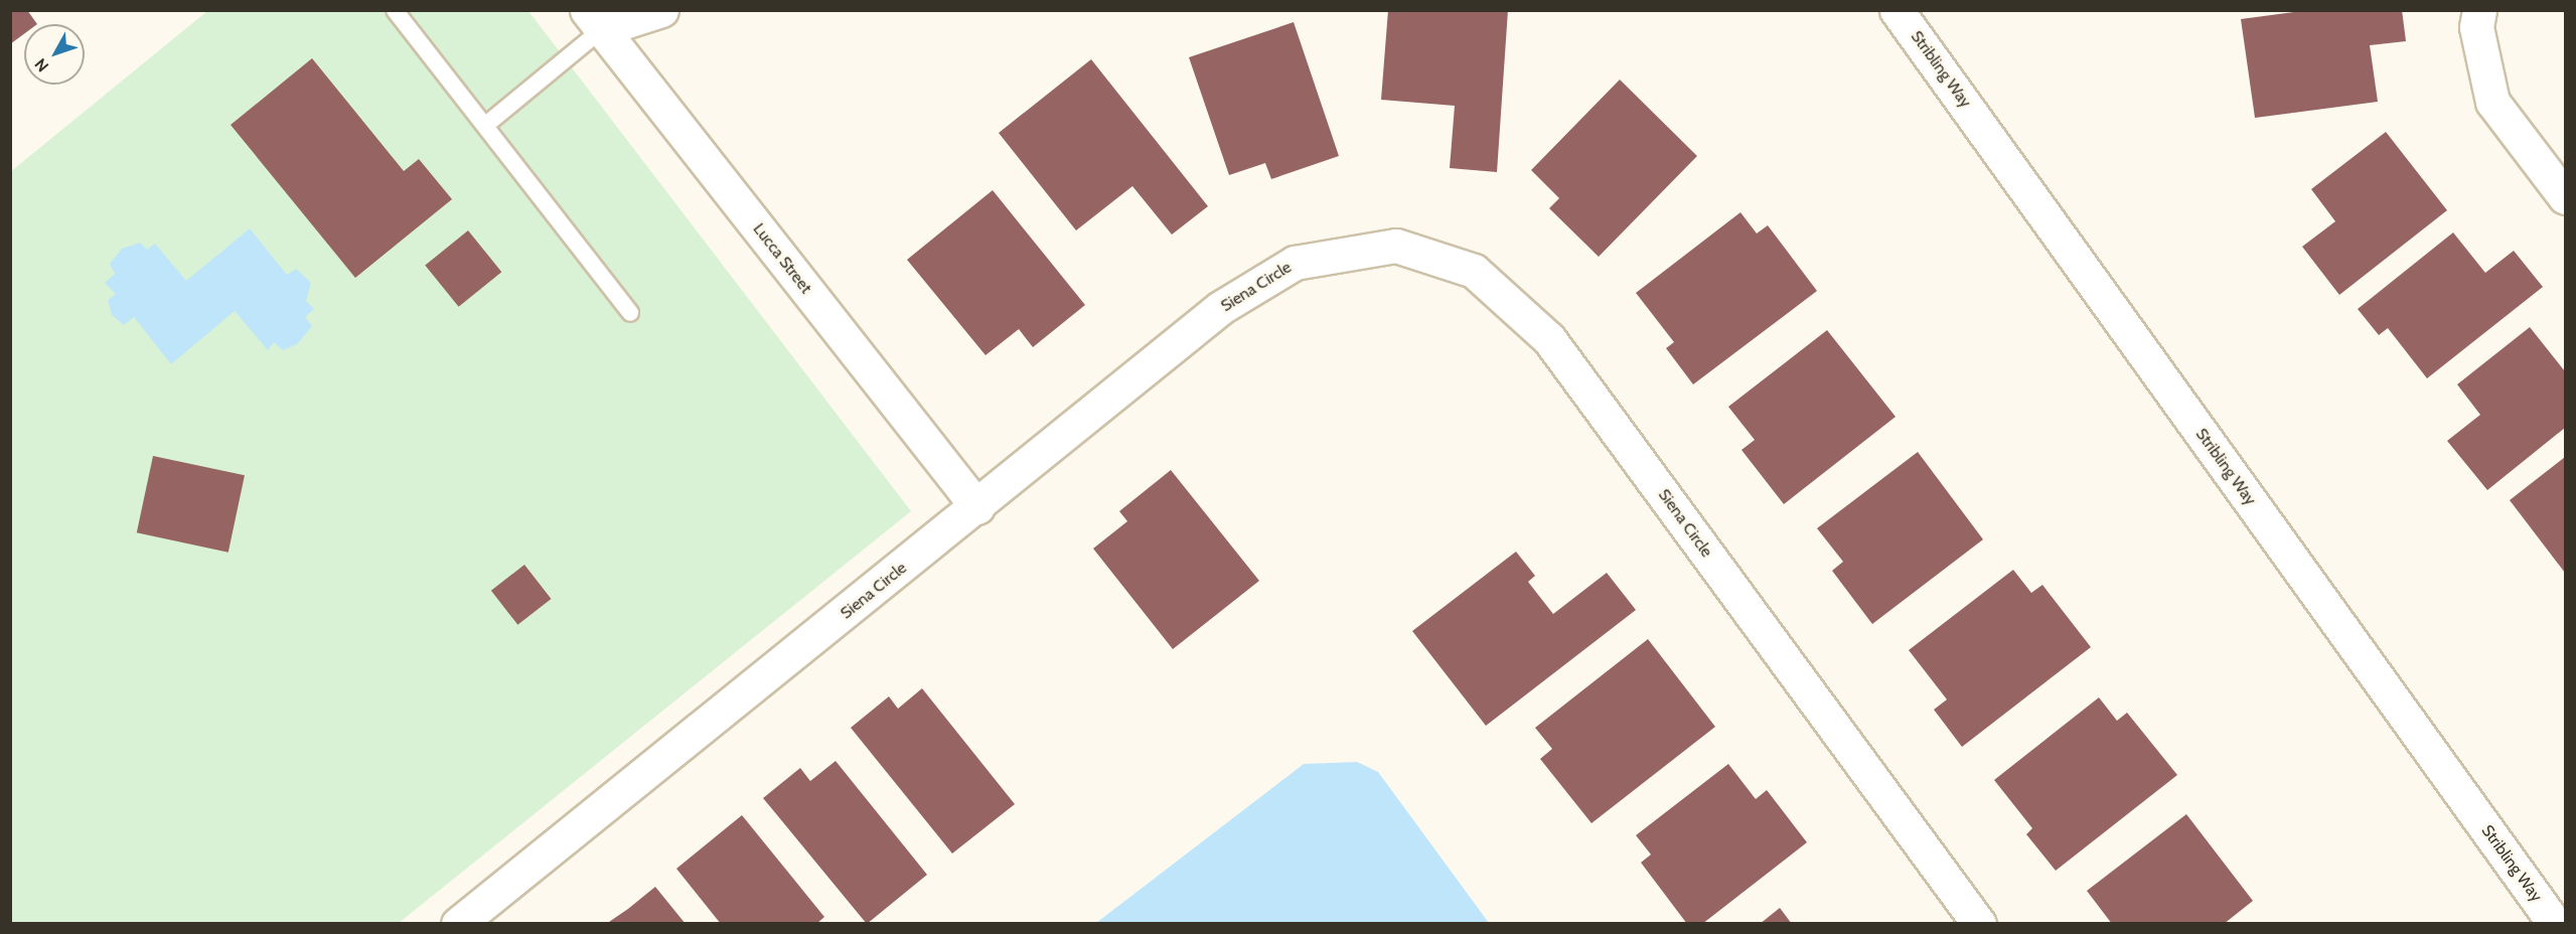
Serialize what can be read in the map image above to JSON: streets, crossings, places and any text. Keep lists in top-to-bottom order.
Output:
{
  "streets": {
    "street": ["Stribling Way", "Lucca Street", "Siena Circle"]
  },
  "crossings": [
    ["Lucca Street", "Siena Circle"]
  ],
  "north": "bottom left"
}
